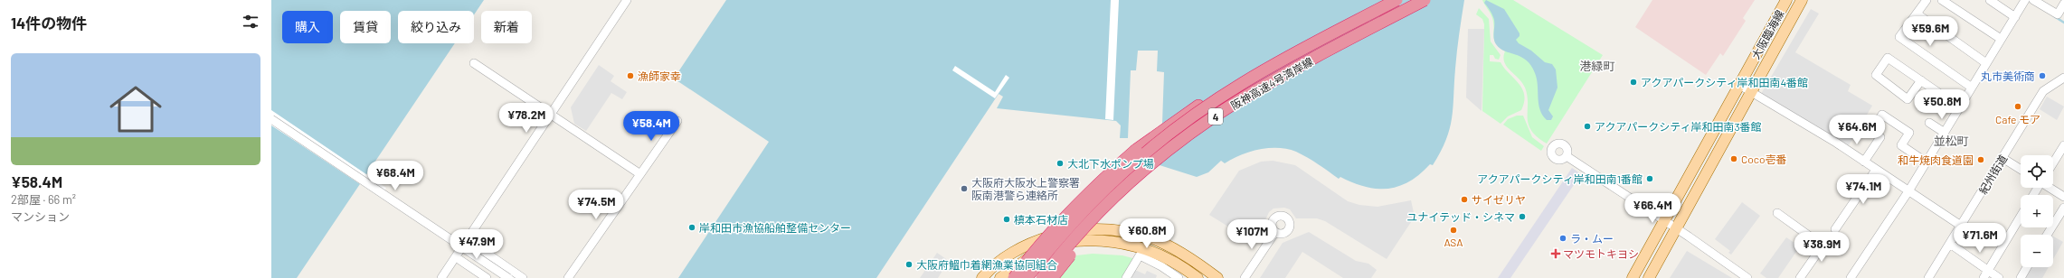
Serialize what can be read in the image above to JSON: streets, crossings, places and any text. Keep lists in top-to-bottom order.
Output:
{
  "streets": {
    "highway": ["阪神高速4号湾岸線", "4"],
    "main road": ["大阪臨海線"],
    "street": ["紀州街道"]
  },
  "crossings": [
    ["阪神高速4号湾岸線", "4"]
  ],
  "districts": ["港緑町", "並松町"],
  "places": {
    "other": [
      "漁師家幸",
      "丸市美術商",
      "アクアパークシティ岸和田南4番館",
      "Cafe モア",
      "アクアパークシティ岸和田南3番館",
      "Coco壱番",
      "和牛焼肉食道園",
      "大北下水ポンプ場",
      "アクアパークシティ岸和田南1番館",
      "大阪府大阪水上警察署 阪南港警ら連絡所",
      "サイゼリヤ",
      "ユナイテッド・シネマ",
      "槙本石材店",
      "岸和田市漁協船舶整備センター",
      "ASA",
      "ラ・ムー",
      "大阪府鰮巾着網漁業協同組合"
    ],
    "health": ["マツモトキヨシ"]
  },
  "page": {
    "heading": "14件の物件",
    "chip": [
      "購入",
      "賃貸",
      "絞り込み",
      "新着"
    ],
    "price": [
      "¥59.6M",
      "¥50.8M",
      "¥78.2M",
      "¥58.4M",
      "¥64.6M",
      "¥68.4M",
      "¥74.1M",
      "¥74.5M",
      "¥66.4M",
      "¥60.8M",
      "¥107M",
      "¥71.6M",
      "¥47.9M",
      "¥38.9M"
    ],
    "list": [
      {
        "name": "¥58.4M",
        "note": "2部屋 · 66 m² · マンション"
      }
    ],
    "map_buttons": ["+", "−"]
  }
}
